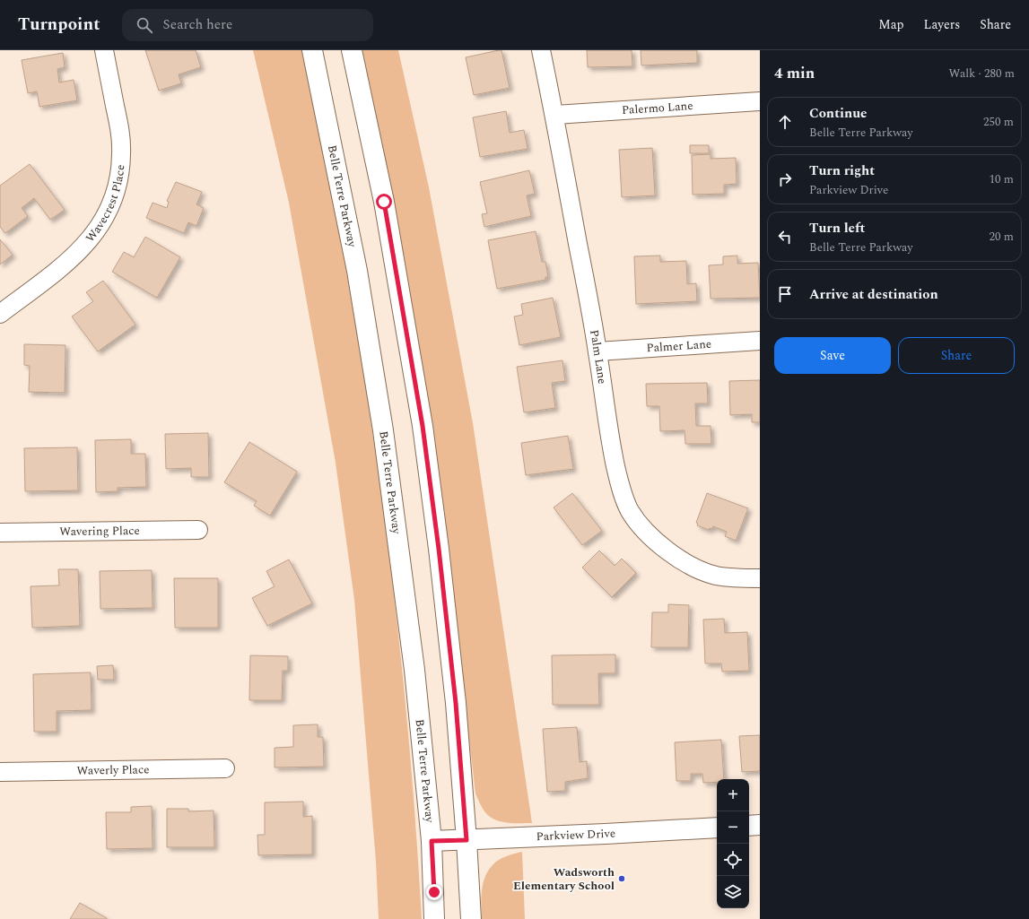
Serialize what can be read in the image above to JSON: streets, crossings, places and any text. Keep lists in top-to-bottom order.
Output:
{
  "streets": {
    "main road": ["Belle Terre Parkway", "Parkview Drive"],
    "street": [
      "Palermo Lane",
      "Wavecrest Place",
      "Palmer Lane",
      "Palm Lane",
      "Wavering Place",
      "Waverly Place"
    ]
  },
  "crossings": [
    ["Palermo Lane", "Palm Lane"],
    ["Belle Terre Parkway", "Parkview Drive"],
    ["Palmer Lane", "Palm Lane"]
  ],
  "places": ["Wadsworth Elementary School"],
  "page": {
    "header": "Turnpoint",
    "search": "Search here",
    "nav": ["Map", "Layers", "Share"],
    "heading": ["4 min", "Walk · 280 m"],
    "list": [
      ["Continue", "Belle Terre Parkway", "250 m"],
      ["Turn right", "Parkview Drive", "10 m"],
      ["Turn left", "Belle Terre Parkway", "20 m"],
      "Arrive at destination"
    ],
    "buttons": ["Save", "Share"],
    "map_buttons": ["+", "−"]
  }
}
